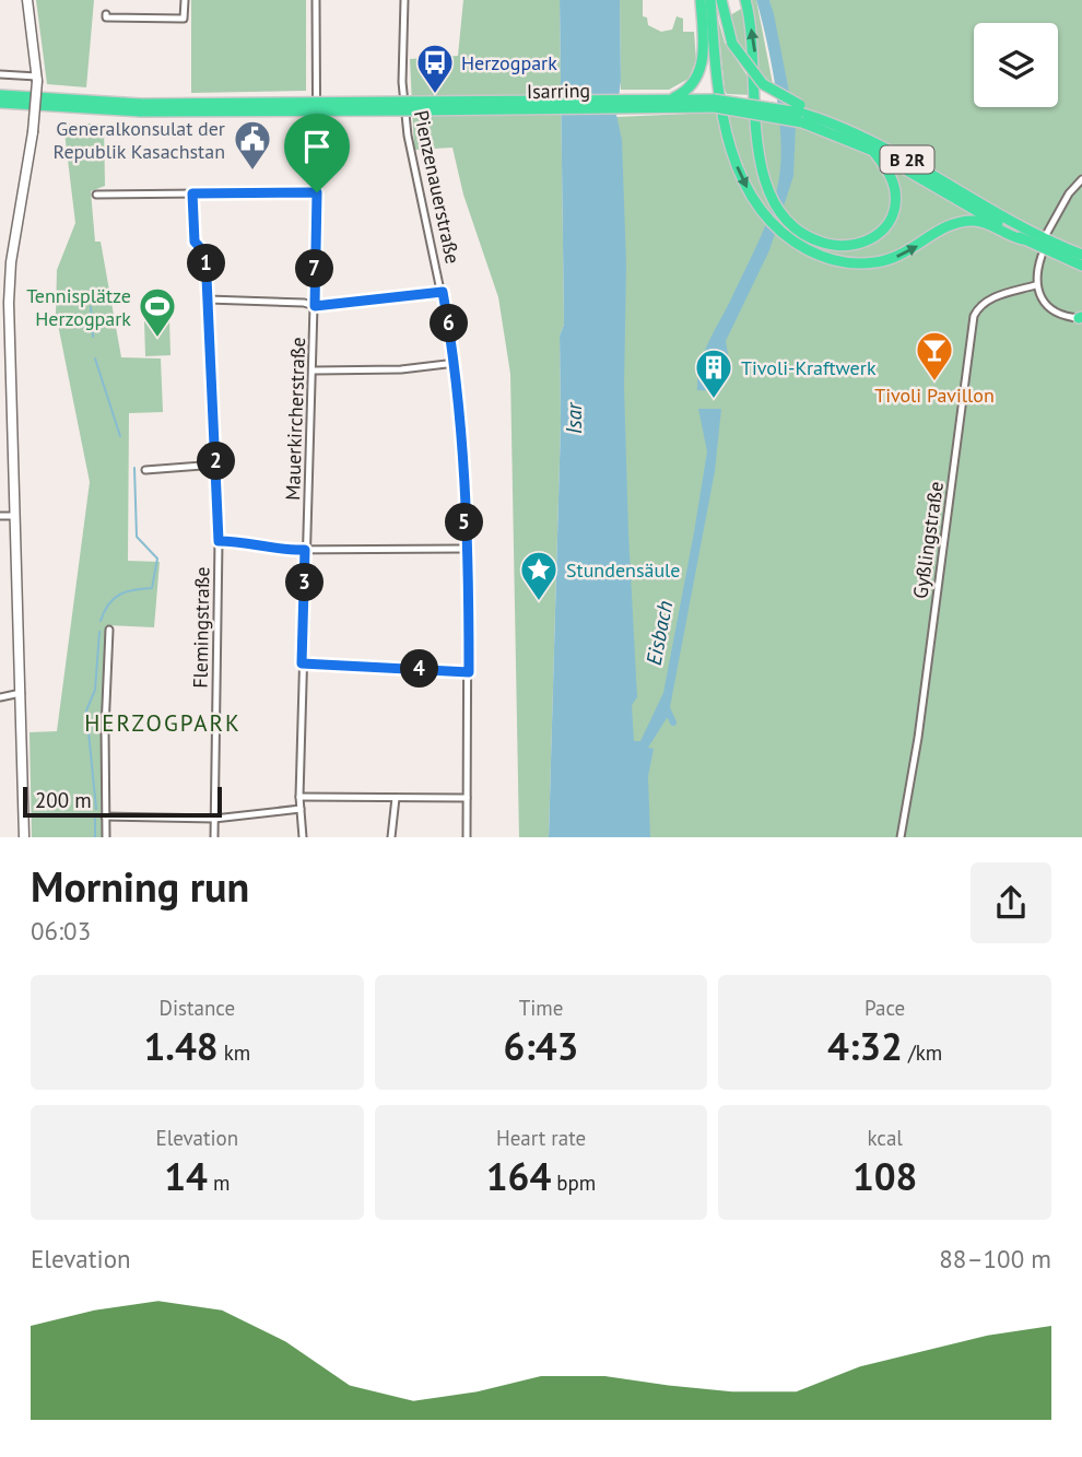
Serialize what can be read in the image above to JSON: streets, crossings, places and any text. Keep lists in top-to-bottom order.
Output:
{
  "streets": {
    "highway": ["Isarring", "B 2R"],
    "street": [
      "Pienzenauerstraße",
      "Mauerkircherstraße",
      "Gyßlingstraße",
      "Flemingstraße"
    ]
  },
  "districts": ["HERZOGPARK"],
  "water": ["Isar", "Eisbach"],
  "places": {
    "bus stop": ["Herzogpark"],
    "public building": ["Generalkonsulat der Republik Kasachstan"],
    "sports": ["Tennisplätze Herzogpark"],
    "bar": ["Tivoli Pavillon"],
    "building": ["Tivoli-Kraftwerk"],
    "place": ["Stundensäule"]
  },
  "scale_bar": "200 m",
  "page": {
    "pins": [
      "1",
      "7",
      "6",
      "2",
      "5",
      "3",
      "4"
    ],
    "scale": "200 m",
    "heading": ["Morning run", "06:03"],
    "stats": [
      ["Distance", "1.48 km"],
      ["Time", "6:43"],
      ["Pace", "4:32 /km"],
      ["Elevation", "14 m"],
      ["Heart rate", "164 bpm"],
      ["kcal", "108"]
    ],
    "chart": ["Elevation", "88–100 m"]
  }
}
